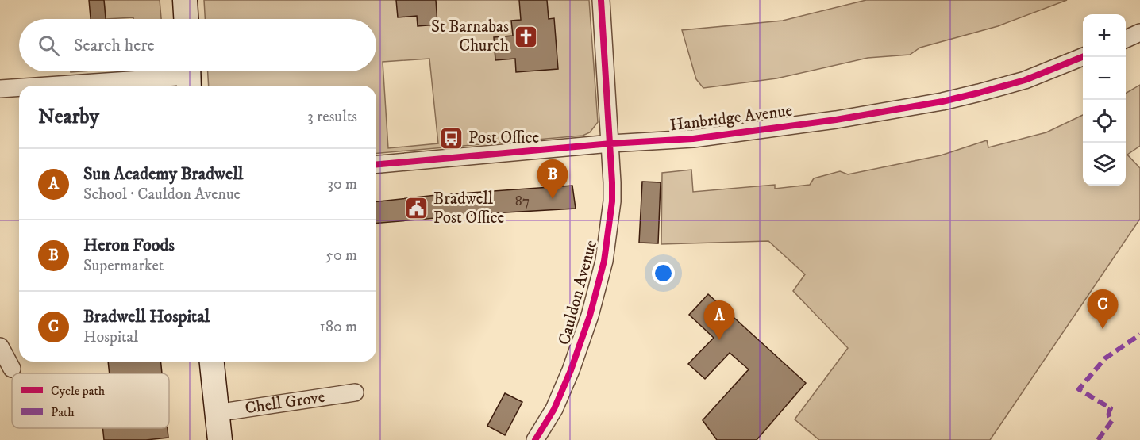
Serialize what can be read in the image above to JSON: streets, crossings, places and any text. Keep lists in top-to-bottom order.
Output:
{
  "streets": {
    "street": ["Hanbridge Avenue", "Cauldon Avenue", "Chell Grove"]
  },
  "crossings": [
    ["Hanbridge Avenue", "Cauldon Avenue"]
  ],
  "places": {
    "church": ["St Barnabas Church"],
    "bus stop": ["Post Office"],
    "public building": ["Bradwell Post Office"]
  },
  "house_numbers": ["87"],
  "legend": ["Cycle path", "Path"],
  "page": {
    "map_buttons": ["+", "−"],
    "search": "Search here",
    "heading": ["Nearby", "3 results"],
    "list": [
      {
        "mark": "A",
        "name": "Sun Academy Bradwell",
        "note": "School · Cauldon Avenue",
        "value": "30 m"
      },
      {
        "mark": "B",
        "name": "Heron Foods",
        "note": "Supermarket",
        "value": "50 m"
      },
      {
        "mark": "C",
        "name": "Bradwell Hospital",
        "note": "Hospital",
        "value": "180 m"
      }
    ],
    "pins": ["B", "C", "A"]
  }
}
